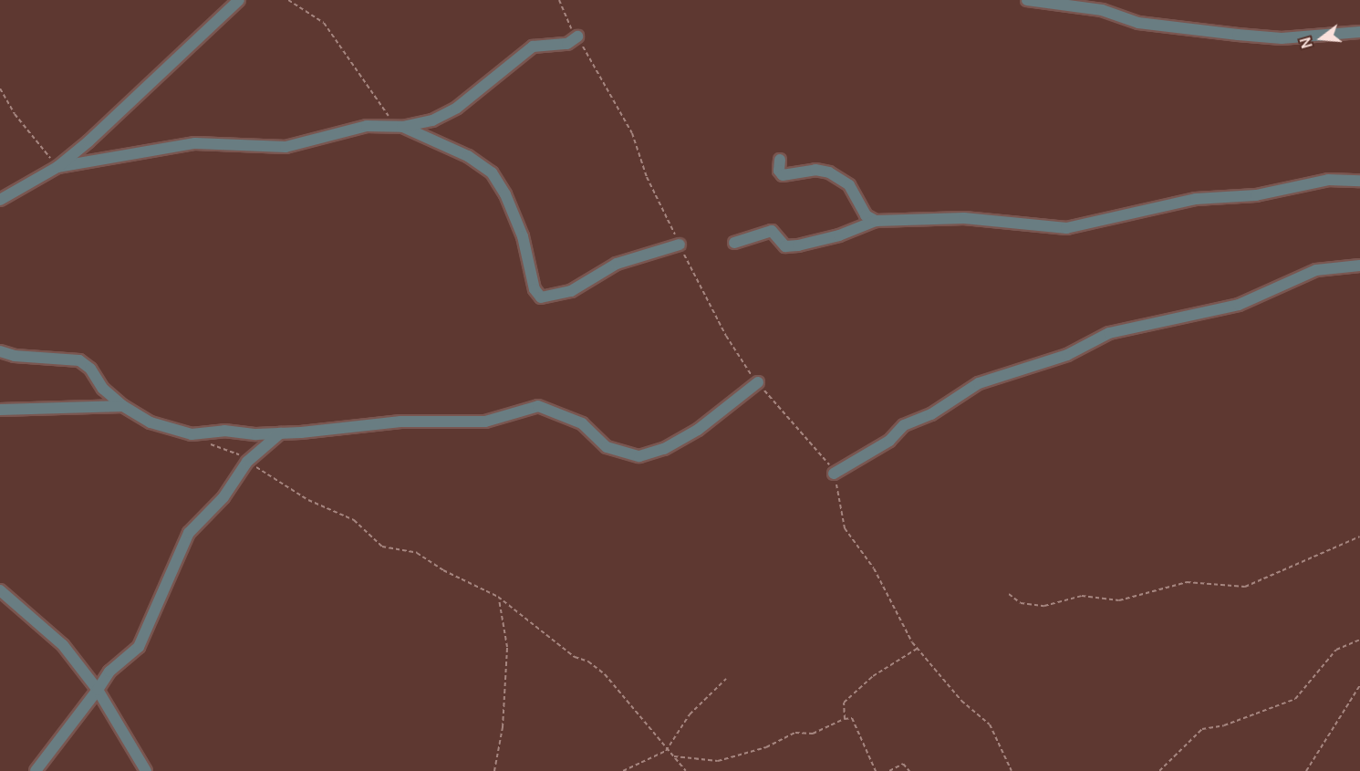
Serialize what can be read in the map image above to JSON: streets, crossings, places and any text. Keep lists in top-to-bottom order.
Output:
{
  "north": "left"
}
